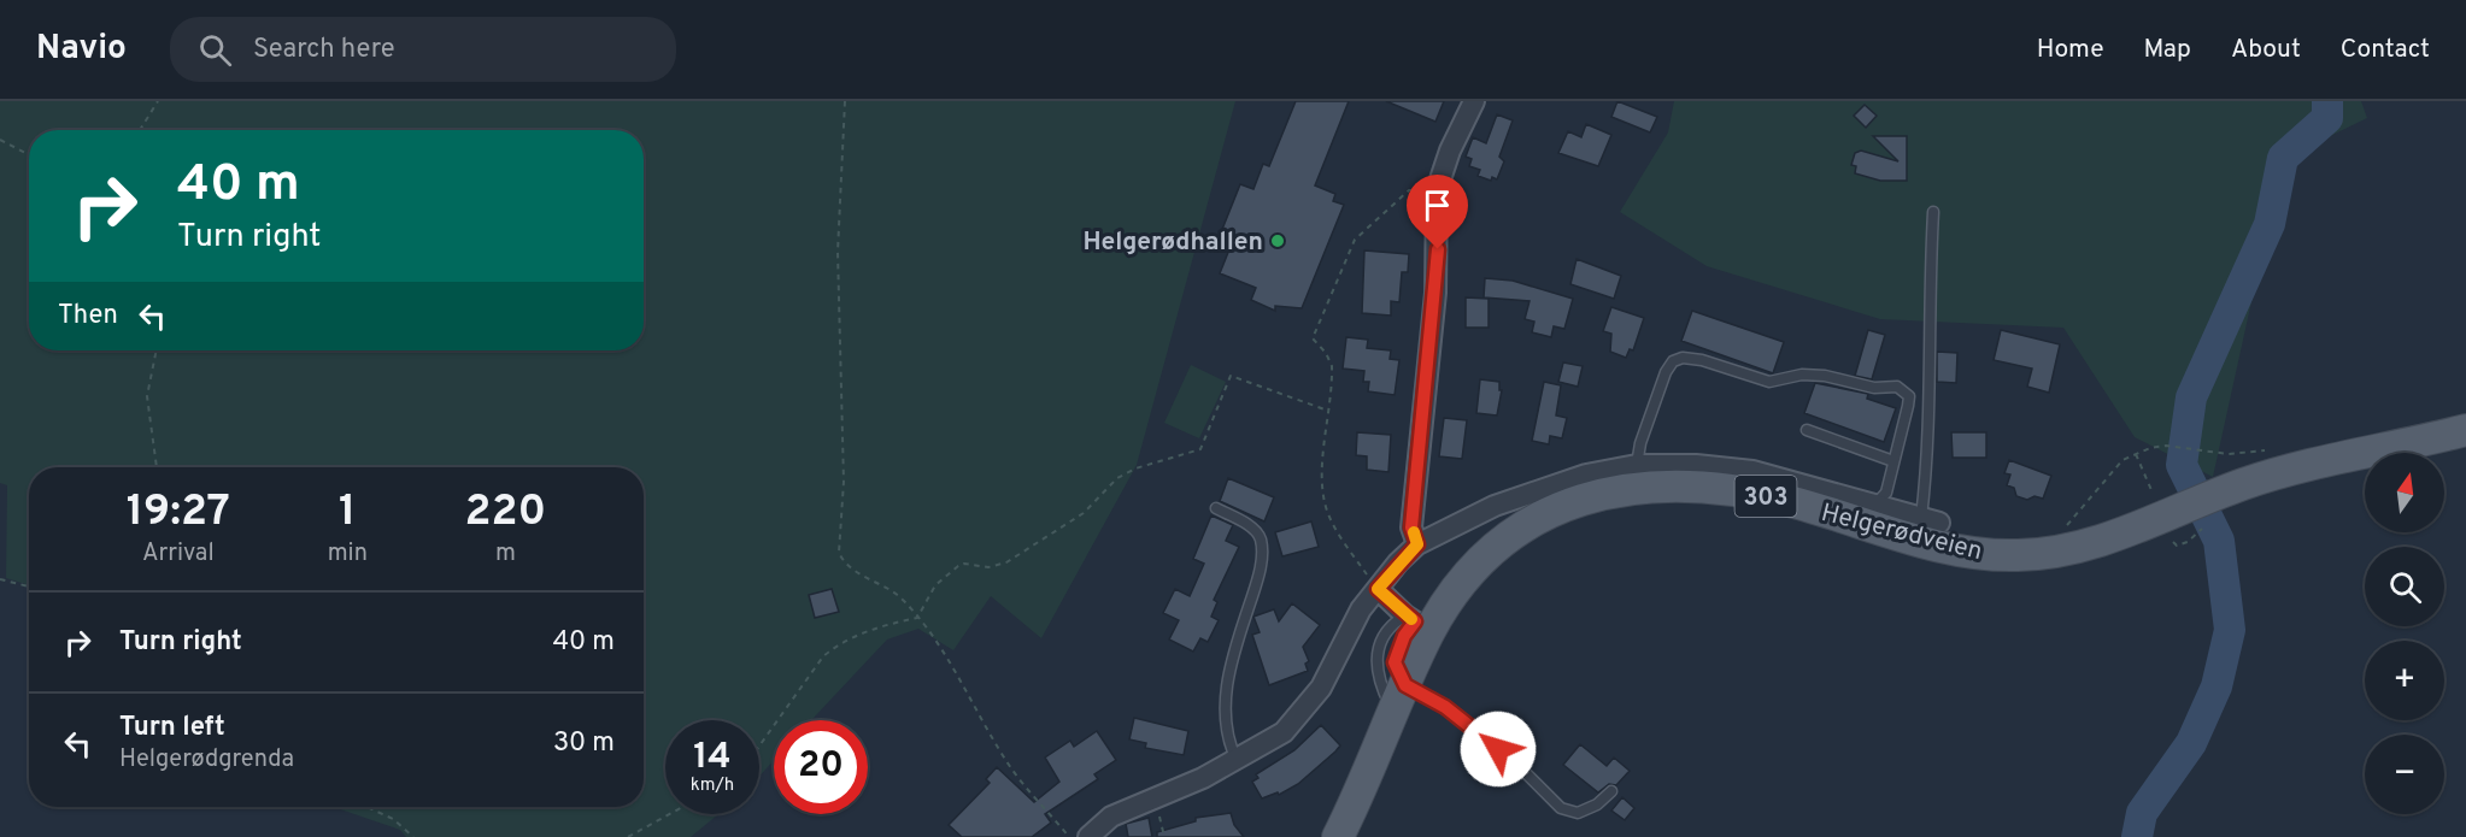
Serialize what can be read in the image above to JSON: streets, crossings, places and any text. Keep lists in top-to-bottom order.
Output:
{
  "streets": {
    "main road": ["303", "Helgerødveien"]
  },
  "places": ["Helgerødhallen"],
  "north": "top",
  "page": {
    "header": "Navio",
    "search": "Search here",
    "nav": [
      "Home",
      "Map",
      "About",
      "Contact"
    ],
    "turn": ["40 m", "Turn right"],
    "then": "Then",
    "map_buttons": ["+", "−"],
    "eta": [
      "19:27",
      "Arrival",
      "1",
      "min",
      "220",
      "m"
    ],
    "list": [
      {
        "name": "Turn right",
        "value": "40 m"
      },
      {
        "name": "Turn left",
        "note": "Helgerødgrenda",
        "value": "30 m"
      }
    ],
    "speed": "14 km/h",
    "limit": "20"
  }
}
